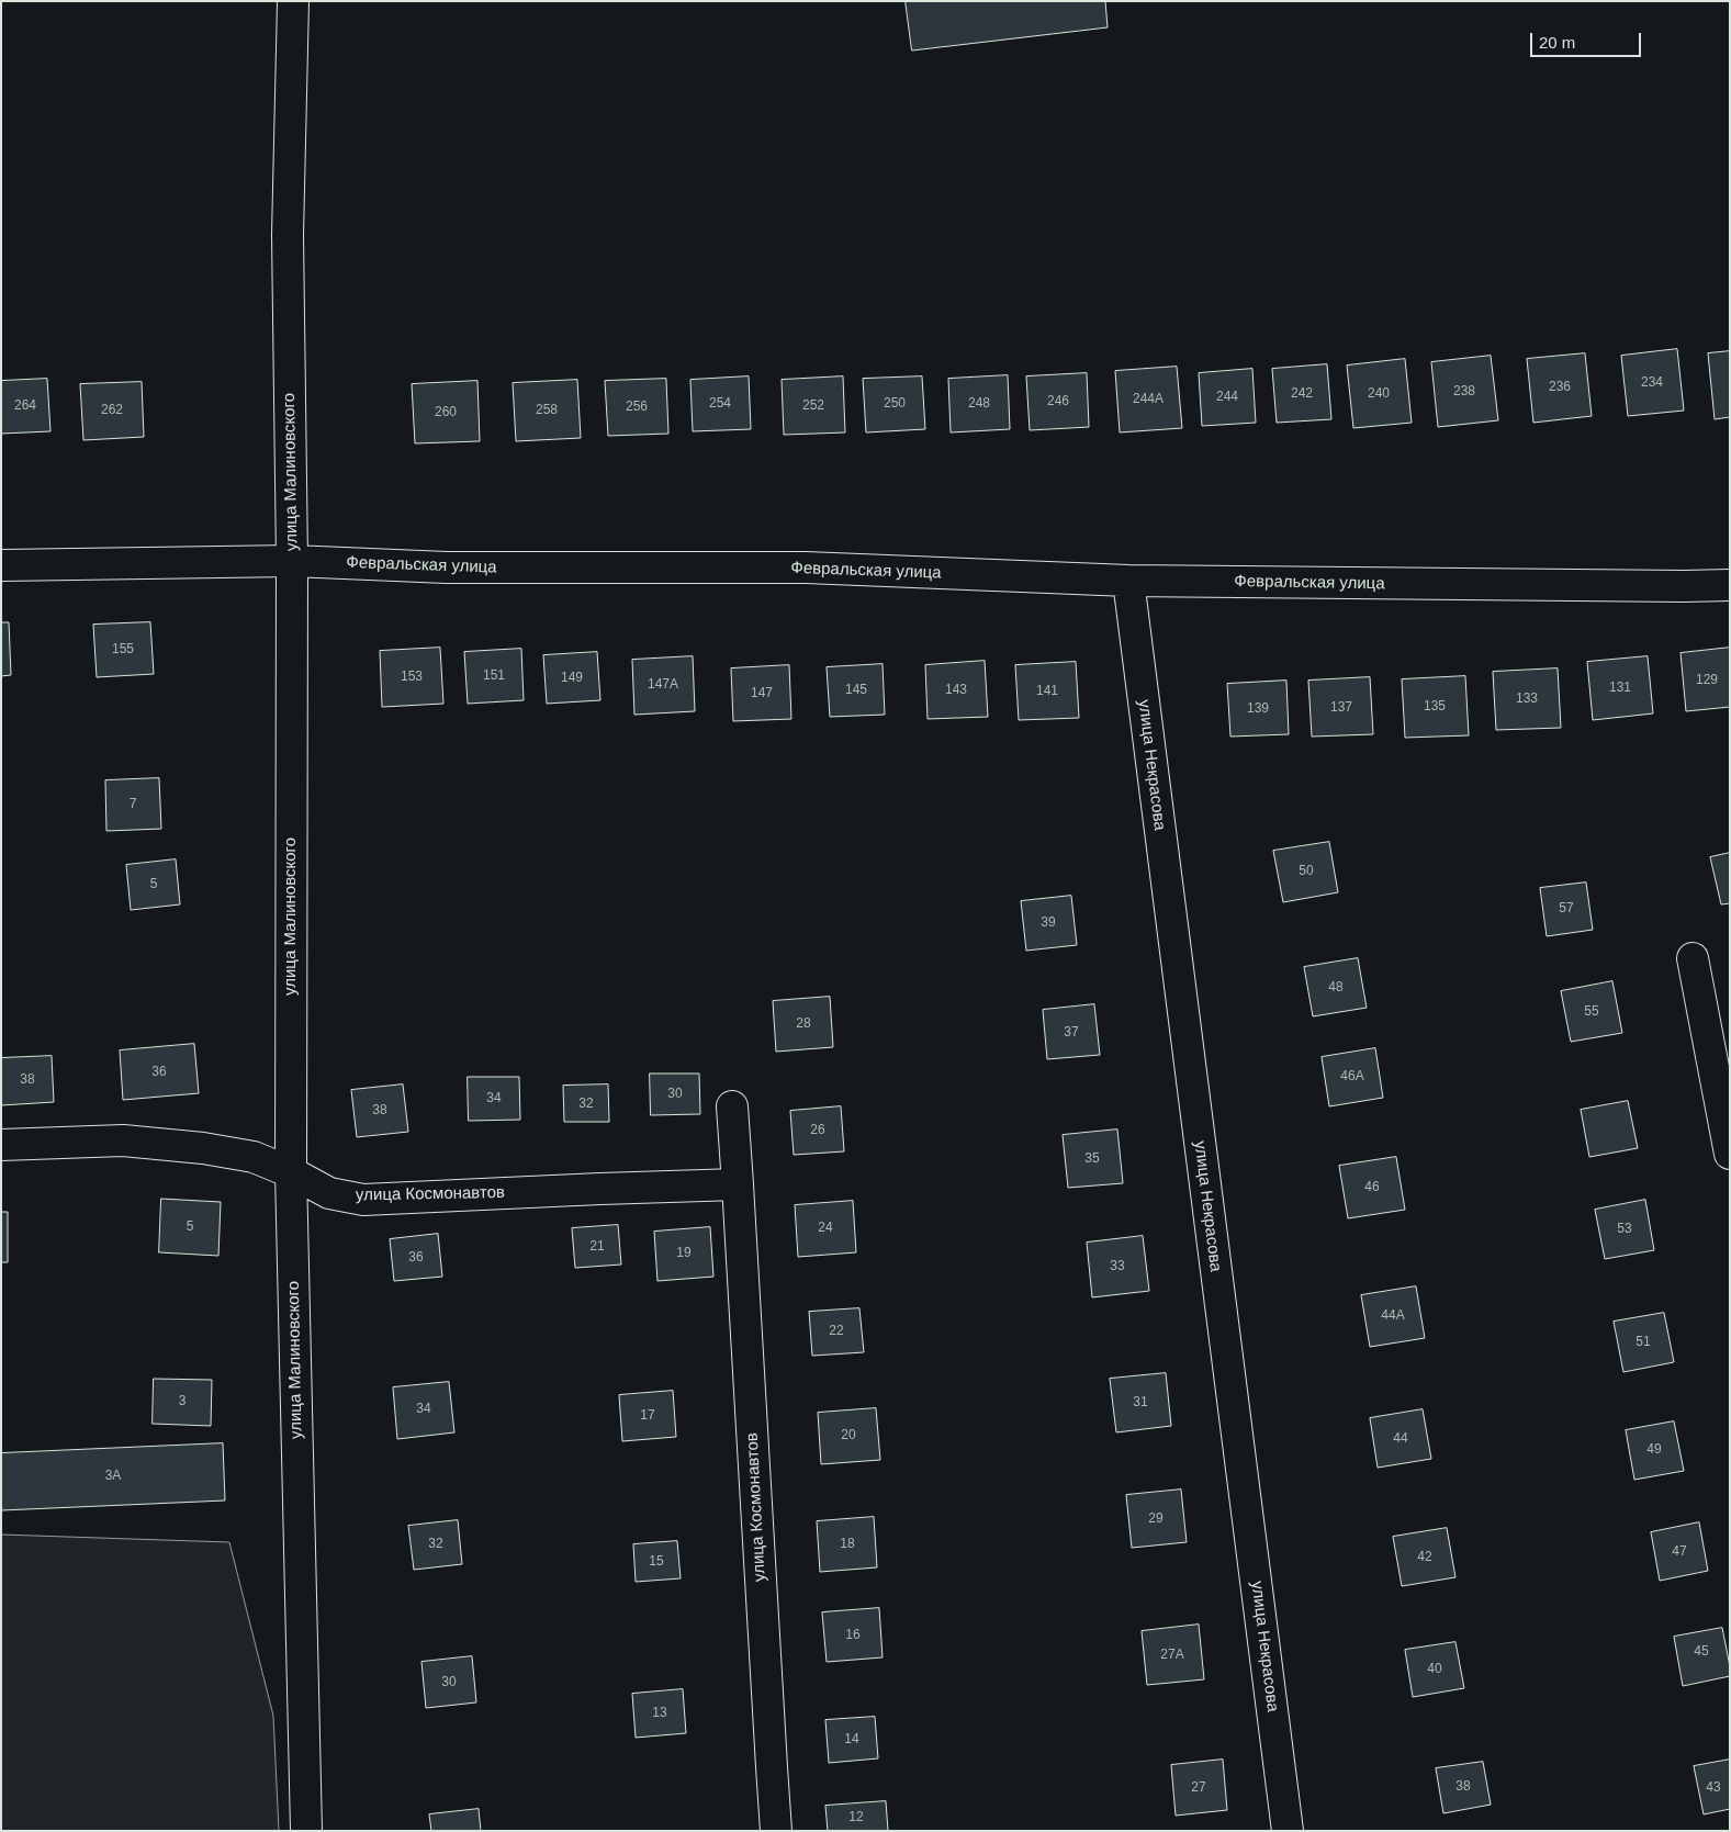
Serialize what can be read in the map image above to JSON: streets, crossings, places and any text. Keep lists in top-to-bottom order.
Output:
{
  "streets": {
    "street": [
      "улица Малиновского",
      "Февральская улица",
      "улица Некрасова",
      "улица Космонавтов"
    ]
  },
  "crossings": [
    ["улица Малиновского", "Февральская улица"],
    ["улица Малиновского", "улица Космонавтов"],
    ["Февральская улица", "улица Некрасова"]
  ],
  "house_numbers": [
    "234",
    "236",
    "238",
    "242",
    "240",
    "244",
    "244А",
    "246",
    "254",
    "250",
    "248",
    "264",
    "252",
    "256",
    "262",
    "258",
    "260",
    "155",
    "151",
    "153",
    "149",
    "129",
    "147А",
    "131",
    "145",
    "143",
    "141",
    "147",
    "133",
    "135",
    "137",
    "139",
    "7",
    "50",
    "5",
    "57",
    "39",
    "48",
    "55",
    "28",
    "37",
    "36",
    "46А",
    "38",
    "30",
    "34",
    "32",
    "38",
    "26",
    "35",
    "46",
    "5",
    "24",
    "53",
    "21",
    "19",
    "36",
    "33",
    "44А",
    "22",
    "51",
    "3",
    "31",
    "34",
    "17",
    "20",
    "44",
    "49",
    "3А",
    "29",
    "32",
    "18",
    "47",
    "42",
    "15",
    "16",
    "45",
    "27А",
    "40",
    "30",
    "13",
    "14",
    "38",
    "27",
    "43",
    "12"
  ],
  "scale_bar": "20 m"
}
